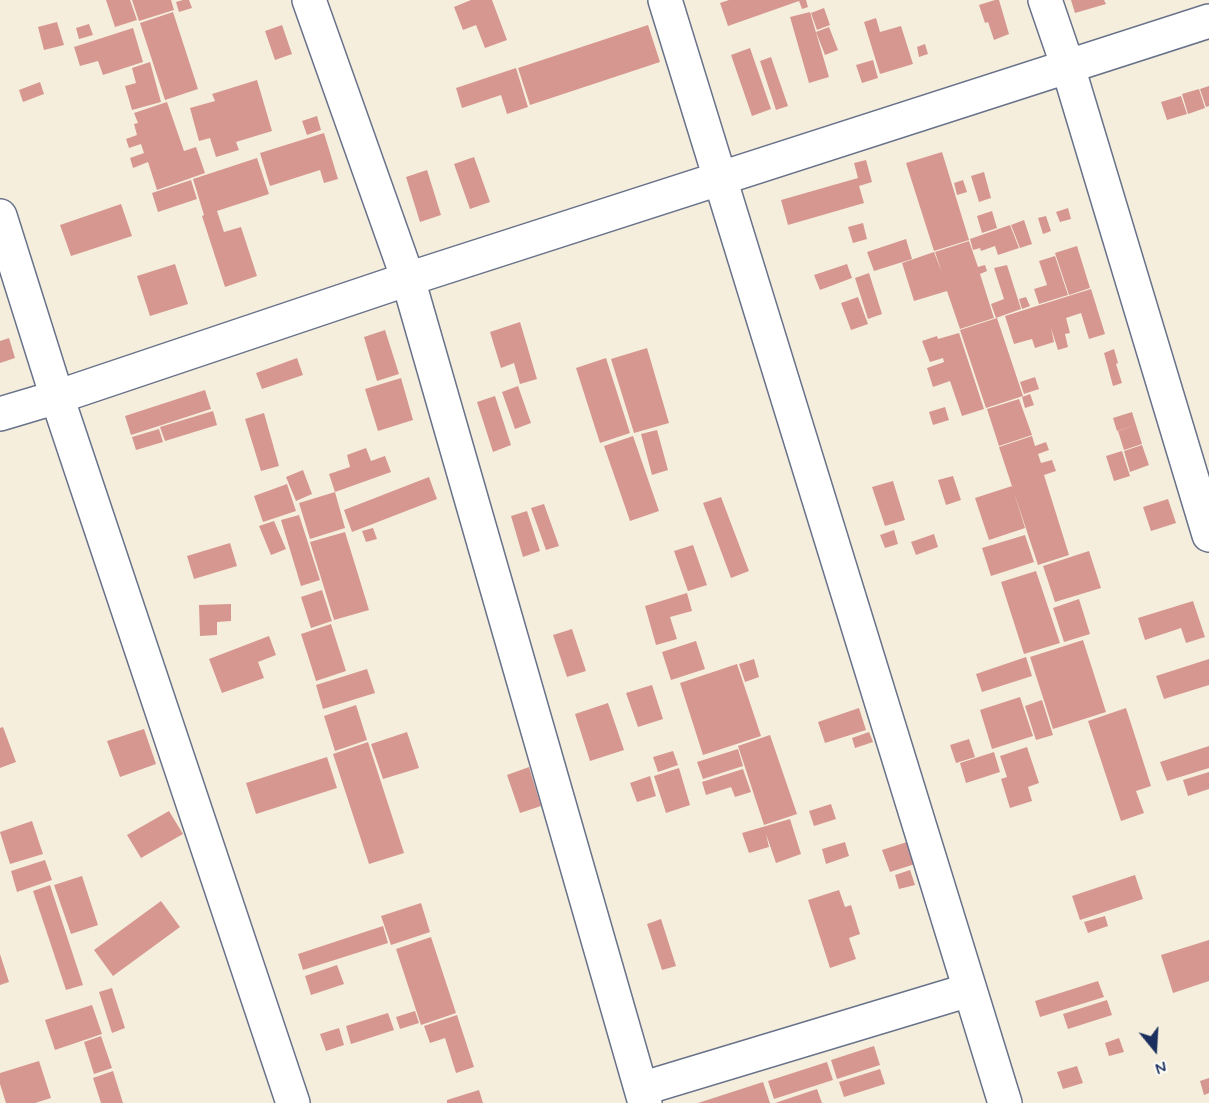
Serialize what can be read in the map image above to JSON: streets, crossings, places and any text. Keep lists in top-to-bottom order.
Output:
{
  "north": "bottom"
}
